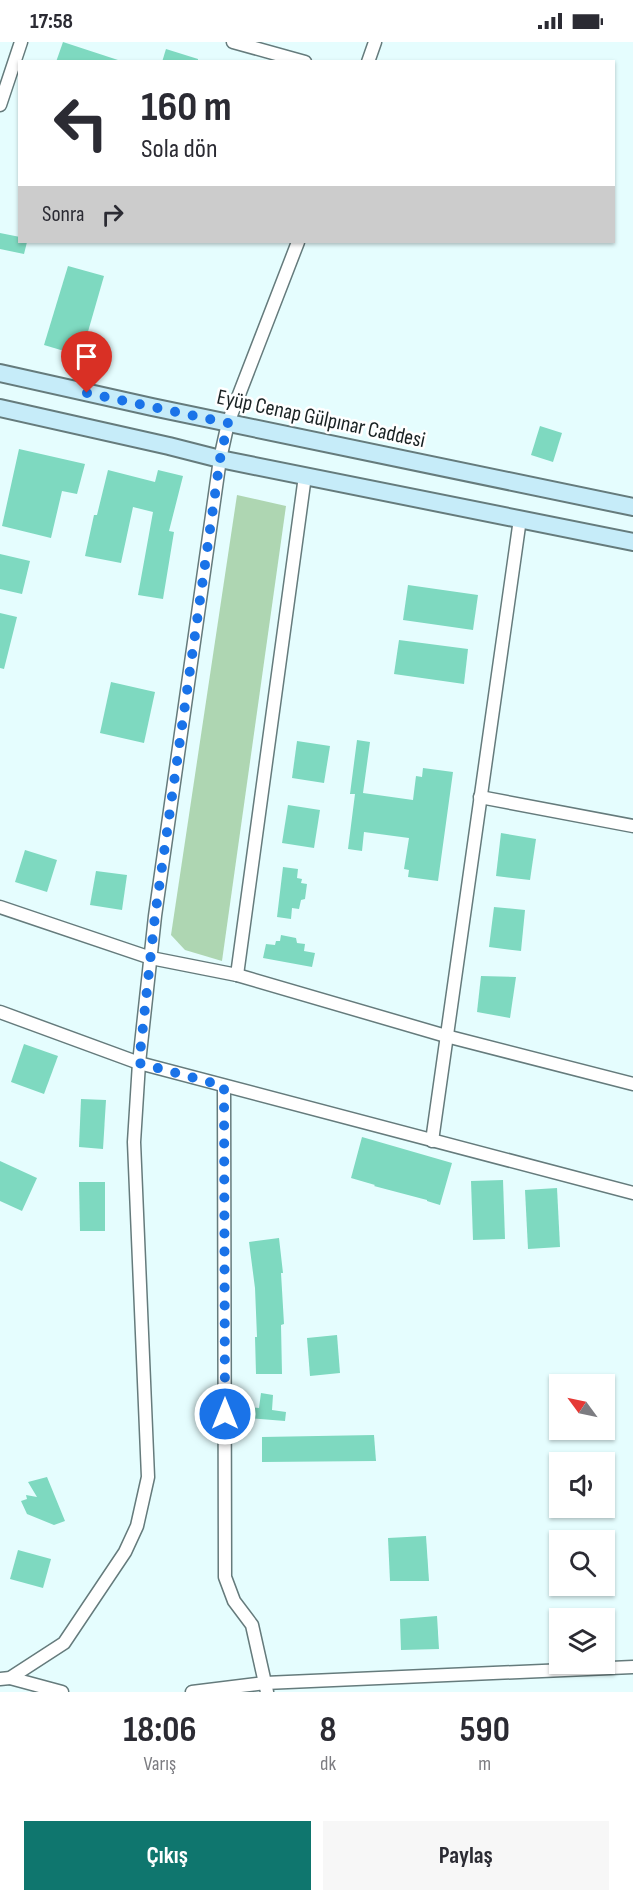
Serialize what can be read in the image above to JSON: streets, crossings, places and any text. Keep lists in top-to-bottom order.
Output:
{
  "streets": {
    "main road": ["Eyüp Cenap Gülpınar Caddesi"]
  },
  "north": "top left",
  "page": {
    "status": "17:58",
    "turn": ["160 m", "Sola dön"],
    "then": "Sonra",
    "eta": [
      "18:06",
      "Varış",
      "8",
      "dk",
      "590",
      "m"
    ],
    "buttons": ["Çıkış", "Paylaş"]
  }
}
